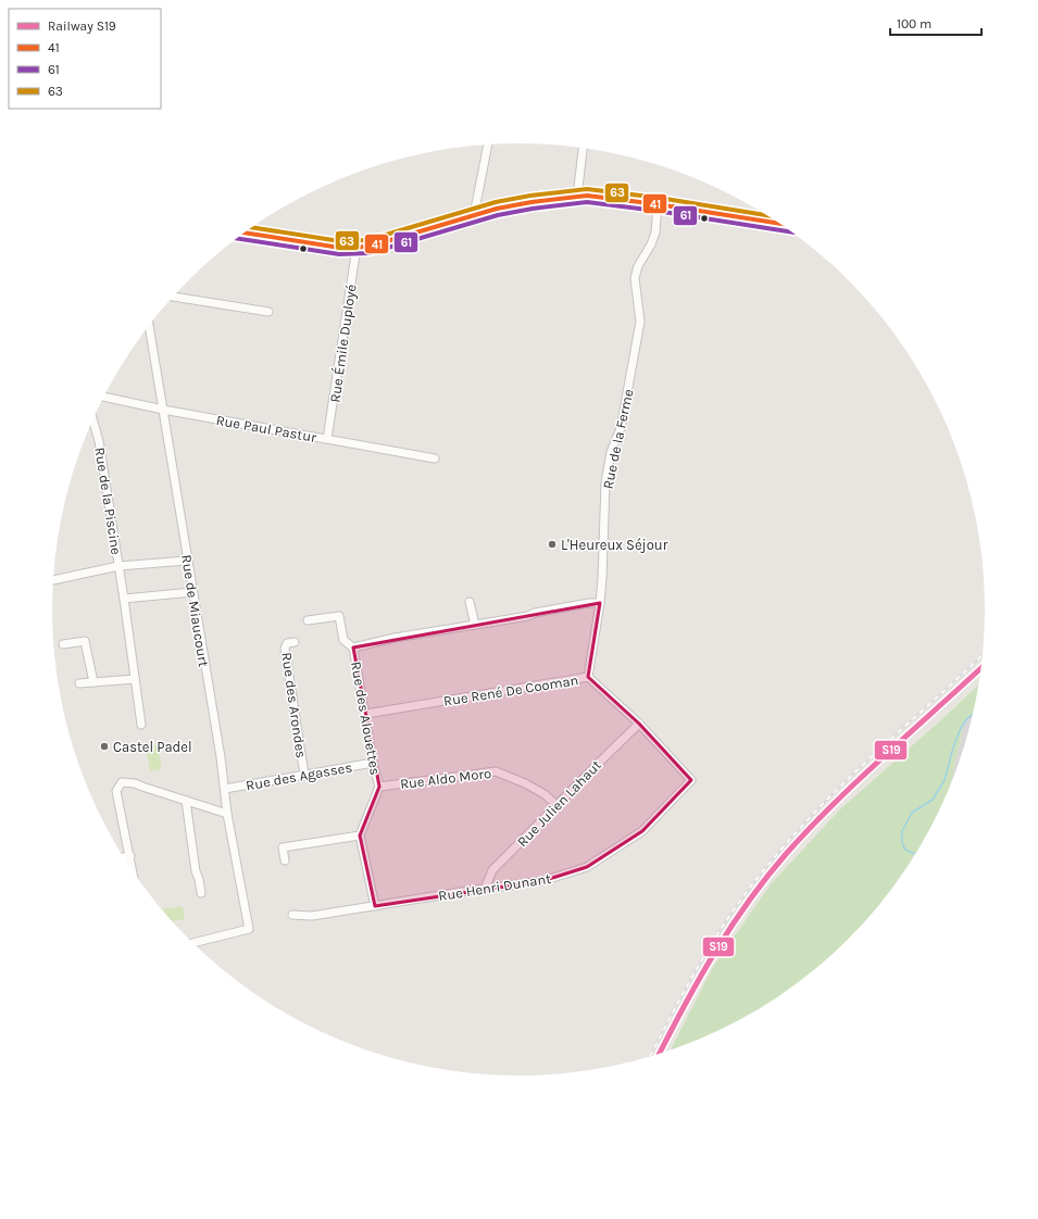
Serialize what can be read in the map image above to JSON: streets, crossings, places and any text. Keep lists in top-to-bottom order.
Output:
{
  "streets": {
    "street": [
      "Rue Émile Duployé",
      "Rue Paul Pastur",
      "Rue de la Ferme",
      "Rue de la Piscine",
      "Rue de Miaucourt",
      "Rue René De Cooman",
      "Rue des Arondes",
      "Rue des Alouettes",
      "Rue des Agasses",
      "Rue Aldo Moro",
      "Rue Julien Lahaut",
      "Rue Henri Dunant"
    ]
  },
  "crossings": [
    ["Rue Émile Duployé", "Rue Paul Pastur"],
    ["Rue Paul Pastur", "Rue de Miaucourt"],
    ["Rue de la Ferme", "Rue René De Cooman"],
    ["Rue de la Ferme", "Rue des Alouettes"],
    ["Rue de Miaucourt", "Rue des Agasses"],
    ["Rue René De Cooman", "Rue des Alouettes"],
    ["Rue René De Cooman", "Rue Julien Lahaut"],
    ["Rue René De Cooman", "Rue Henri Dunant"],
    ["Rue des Arondes", "Rue des Agasses"],
    ["Rue des Alouettes", "Rue des Agasses"],
    ["Rue des Alouettes", "Rue Aldo Moro"],
    ["Rue Aldo Moro", "Rue Julien Lahaut"],
    ["Rue Julien Lahaut", "Rue Henri Dunant"]
  ],
  "places": ["L'Heureux Séjour", "Castel Padel"],
  "lines": [
    "transit line 63",
    "transit line 41",
    "transit line 61",
    "rail line S19"
  ],
  "legend": [
    "Railway S19",
    "41",
    "61",
    "63"
  ],
  "scale_bar": "100 m"
}
